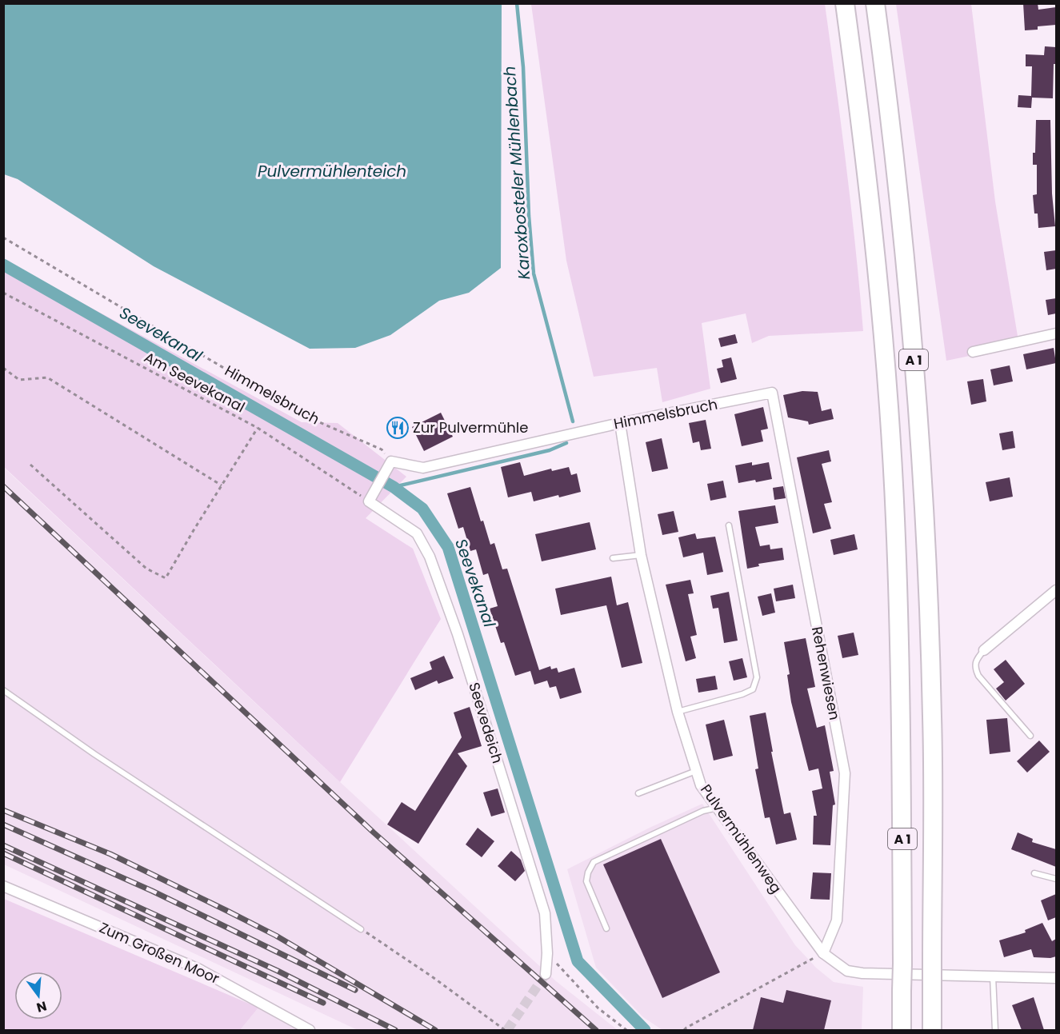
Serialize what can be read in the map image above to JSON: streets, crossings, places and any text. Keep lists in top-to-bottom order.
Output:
{
  "streets": {
    "highway": ["A 1"],
    "street": [
      "Himmelsbruch",
      "Rehenwiesen",
      "Seevedeich",
      "Pulvermühlenweg",
      "Zum Großen Moor"
    ],
    "path": ["Am Seevekanal"]
  },
  "crossings": [
    ["Am Seevekanal", "Seevedeich"],
    ["Himmelsbruch", "Rehenwiesen"],
    ["Himmelsbruch", "Pulvermühlenweg"],
    ["Rehenwiesen", "Pulvermühlenweg"]
  ],
  "water": ["Pulvermühlenteich", "Karoxbosteler Mühlenbach", "Seevekanal"],
  "places": {
    "restaurant": ["Zur Pulvermühle"]
  },
  "north": "bottom"
}
